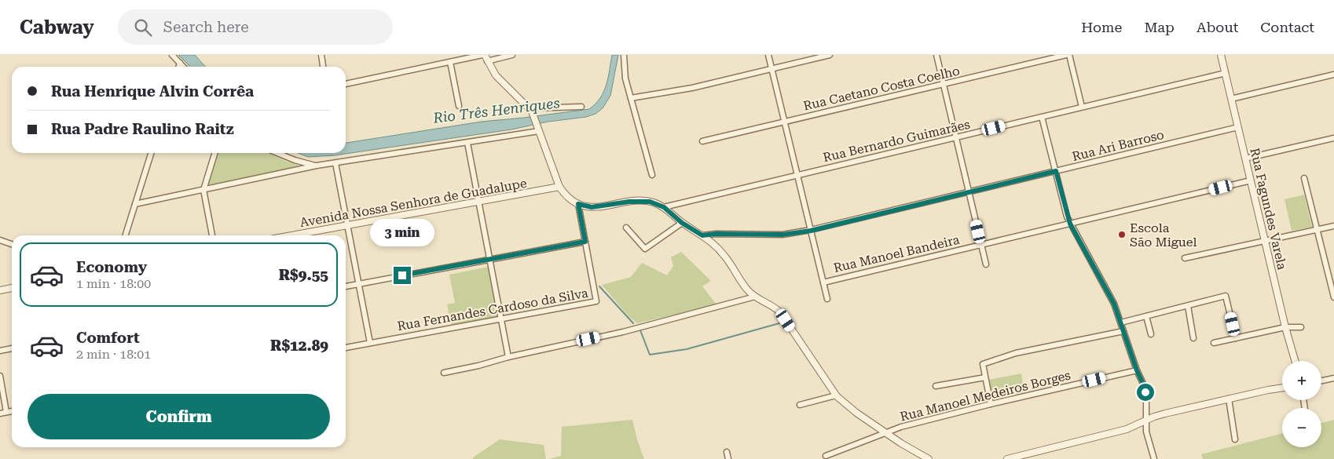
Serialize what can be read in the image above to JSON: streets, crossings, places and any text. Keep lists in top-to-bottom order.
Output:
{
  "streets": {
    "street": [
      "Rua Caetano Costa Coelho",
      "Rua Bernardo Guimarães",
      "Rua Ari Barroso",
      "Avenida Nossa Senhora de Guadalupe",
      "Rua Fagundes Varela",
      "Rua Manoel Bandeira",
      "Rua Fernandes Cardoso da Silva",
      "Rua Manoel Medeiros Borges"
    ]
  },
  "crossings": [
    ["Rua Bernardo Guimarães", "Rua Fagundes Varela"],
    ["Rua Ari Barroso", "Rua Fagundes Varela"],
    ["Rua Fagundes Varela", "Rua Manoel Bandeira"]
  ],
  "water": ["Rio Três Henriques"],
  "places": ["Escola São Miguel"],
  "page": {
    "header": "Cabway",
    "search": "Search here",
    "nav": [
      "Home",
      "Map",
      "About",
      "Contact"
    ],
    "banner": ["Rua Henrique Alvin Corrêa", "Rua Padre Raulino Raitz"],
    "bubble": "3 min",
    "list": [
      {
        "name": "Economy",
        "note": "1 min · 18:00",
        "value": "R$9.55"
      },
      {
        "name": "Comfort",
        "note": "2 min · 18:01",
        "value": "R$12.89"
      }
    ],
    "map_buttons": ["+", "−"],
    "buttons": "Confirm"
  }
}
